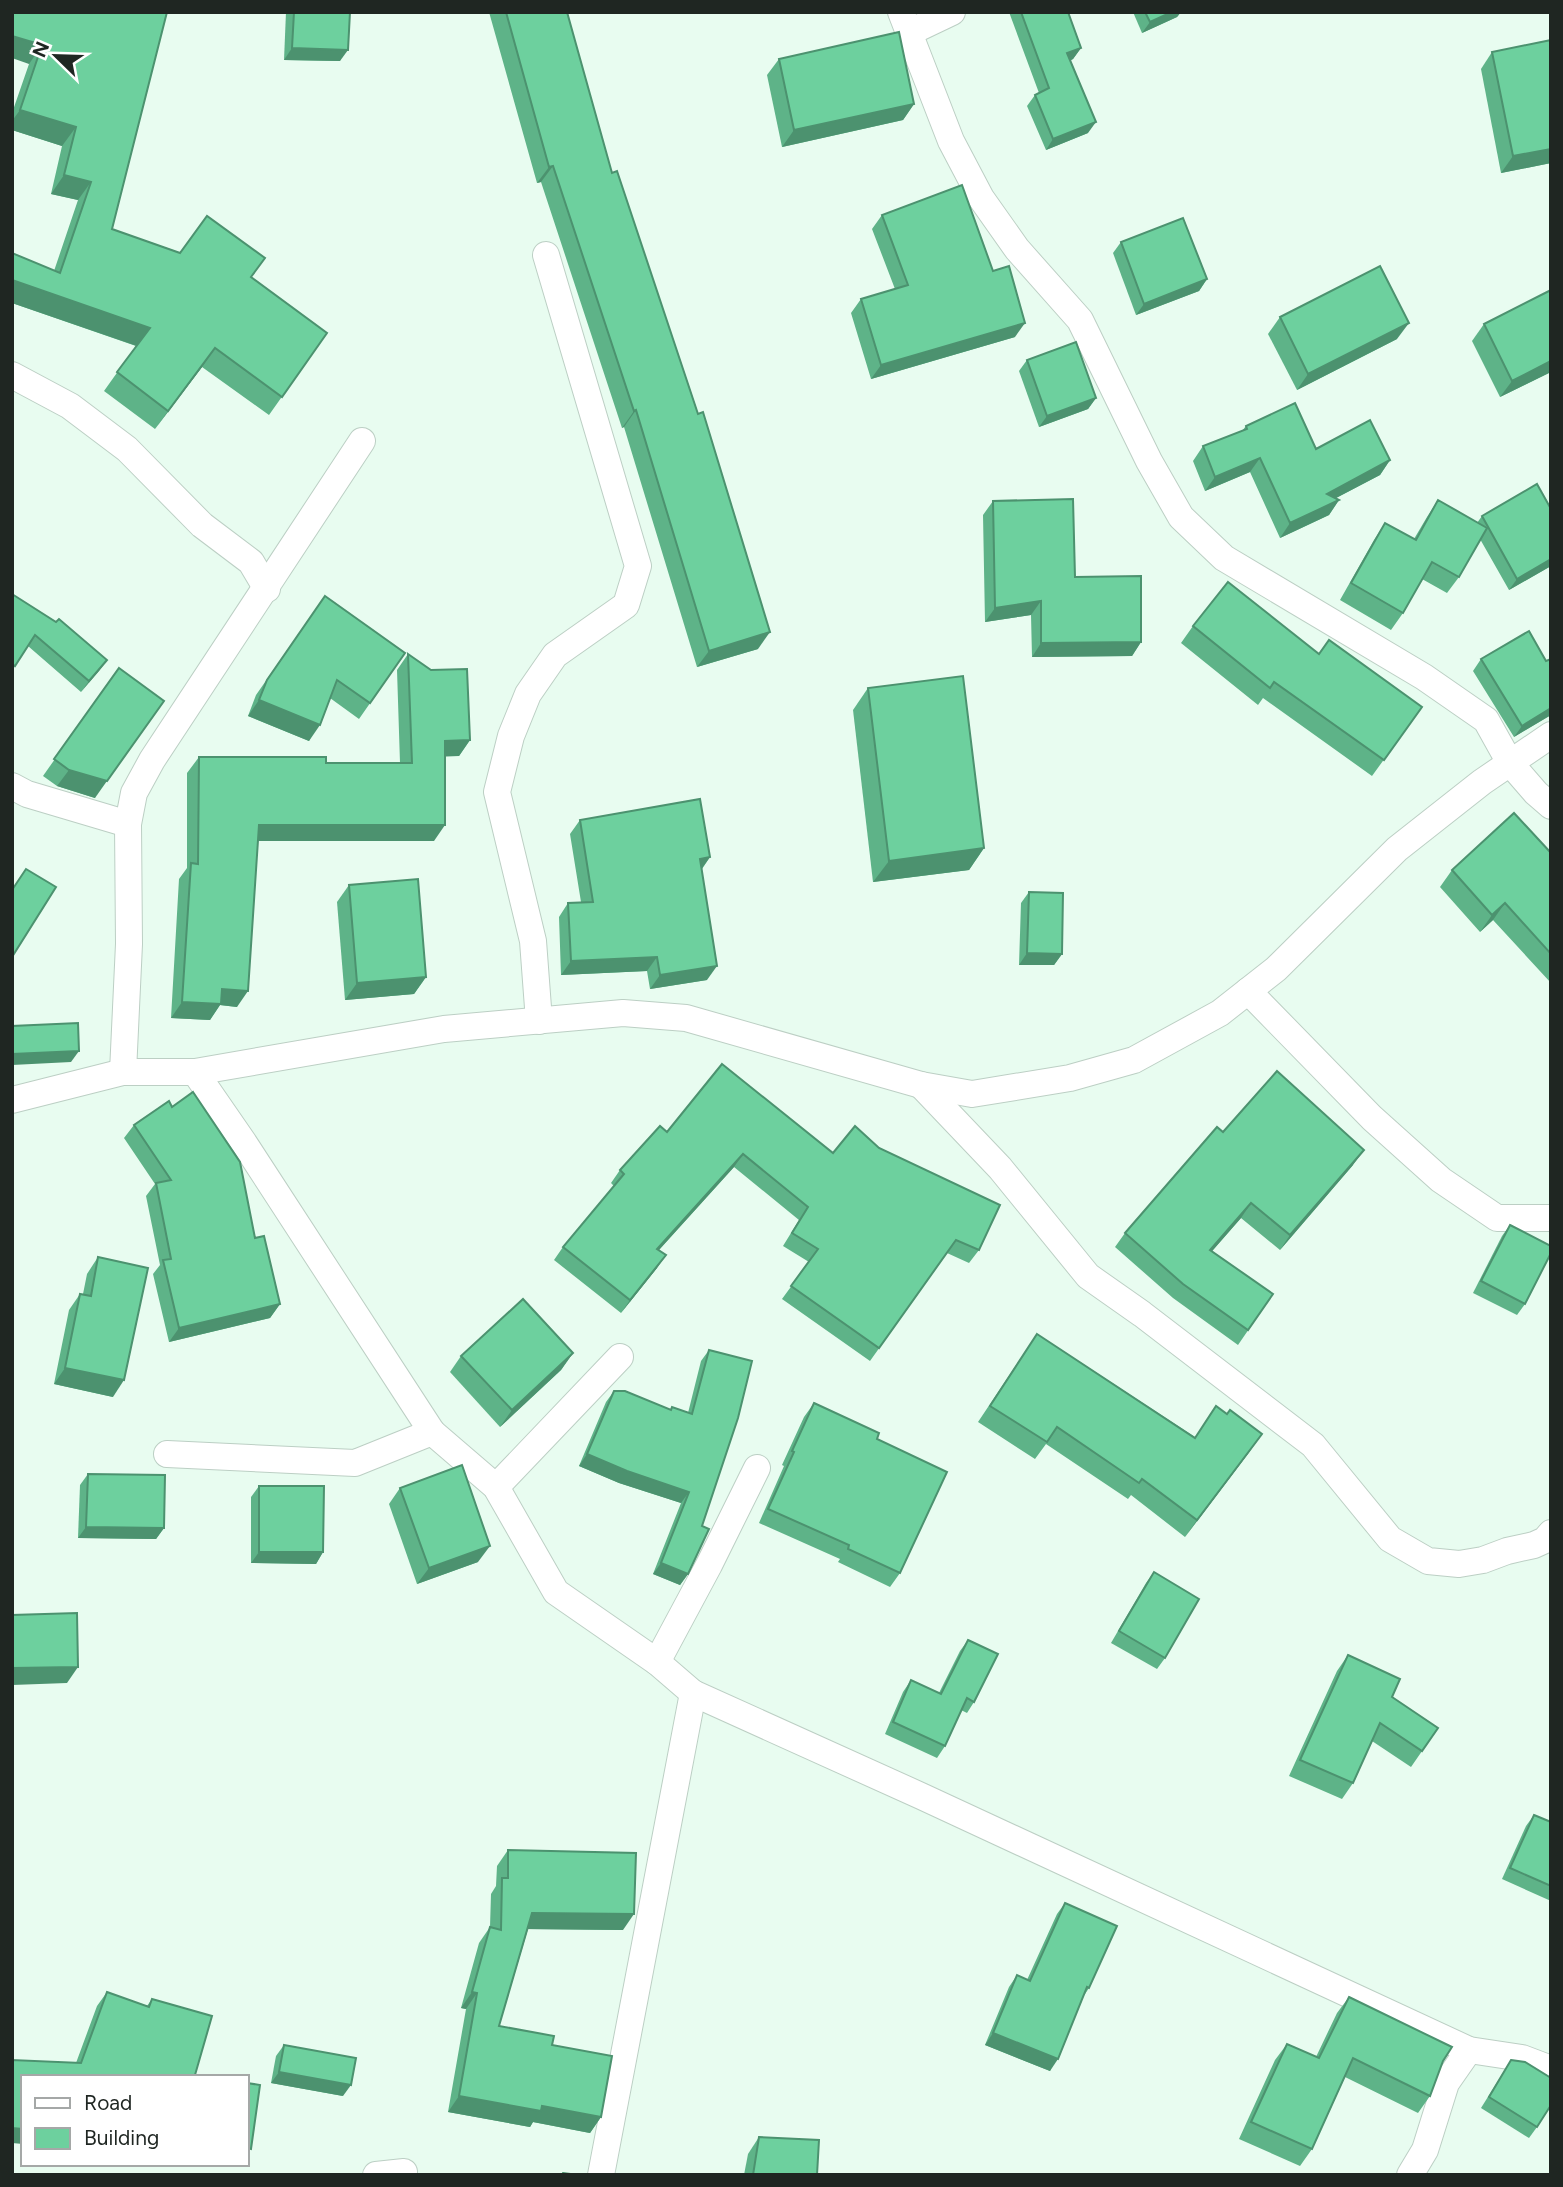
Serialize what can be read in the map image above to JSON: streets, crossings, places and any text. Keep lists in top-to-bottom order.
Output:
{
  "legend": ["Road", "Building"],
  "north": "top left"
}
